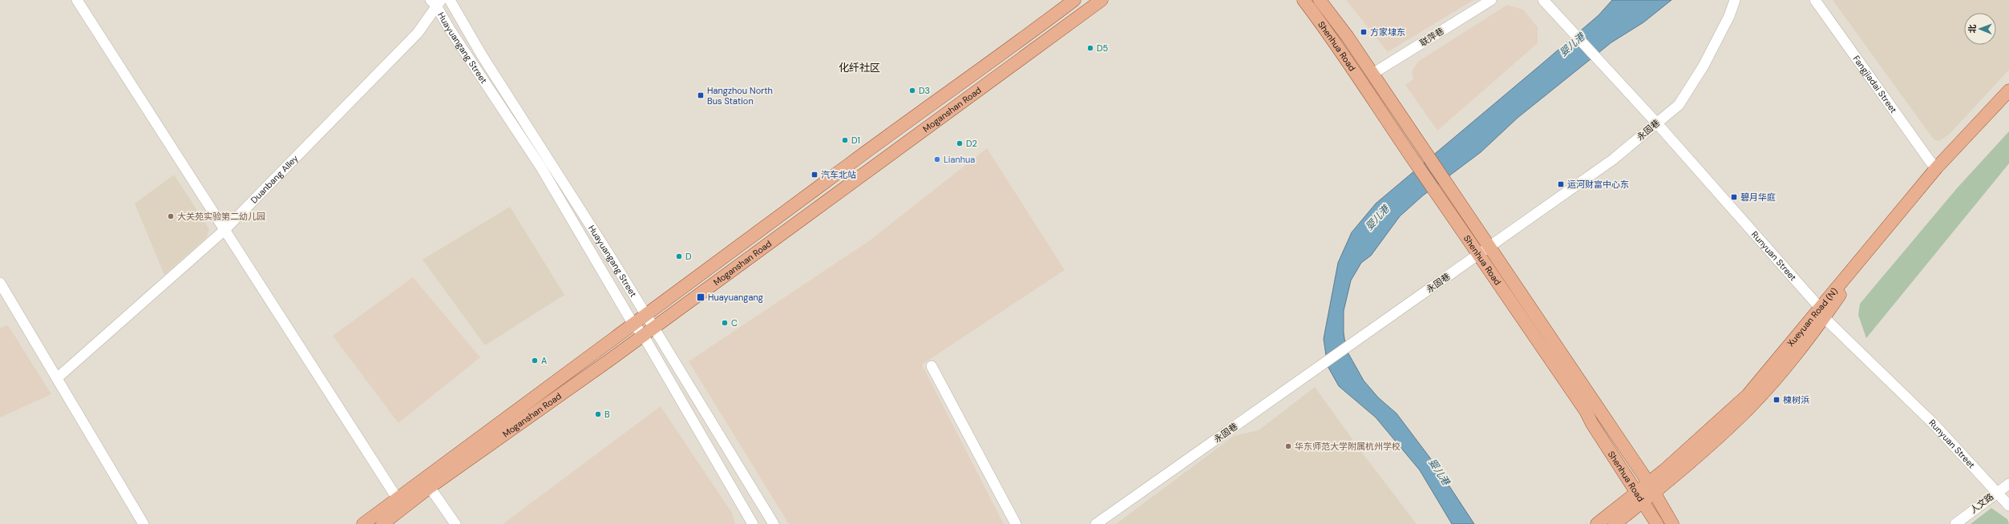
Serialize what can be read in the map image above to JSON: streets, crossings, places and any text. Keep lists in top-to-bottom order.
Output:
{
  "streets": {
    "main road": ["Shenhua Road", "Moganshan Road", "Xueyuan Road (N)"],
    "street": [
      "联萍巷",
      "Huayuangang Street",
      "Fangjiadai Street",
      "永固巷",
      "Duanbang Alley",
      "Runyuan Street",
      "人文路"
    ]
  },
  "crossings": [
    ["联萍巷", "Shenhua Road"],
    ["Shenhua Road", "永固巷"],
    ["Shenhua Road", "Xueyuan Road (N)"],
    ["Huayuangang Street", "Moganshan Road"],
    ["Huayuangang Street", "Duanbang Alley"],
    ["Fangjiadai Street", "Xueyuan Road (N)"],
    ["永固巷", "Runyuan Street"],
    ["Runyuan Street", "Xueyuan Road (N)"],
    ["Runyuan Street", "人文路"]
  ],
  "districts": ["化纤社区"],
  "water": ["婴儿港"],
  "places": {
    "transit": [
      "方家埭东",
      "Hangzhou North Bus Station",
      "汽车北站",
      "运河财富中心东",
      "碧月华庭",
      "Huayuangang",
      "楝树浜"
    ],
    "other": [
      "D5",
      "D3",
      "D1",
      "D2",
      "Lianhua",
      "大关苑实验第二幼儿园",
      "D",
      "C",
      "A",
      "B",
      "华东师范大学附属杭州学校"
    ]
  },
  "north": "left"
}
